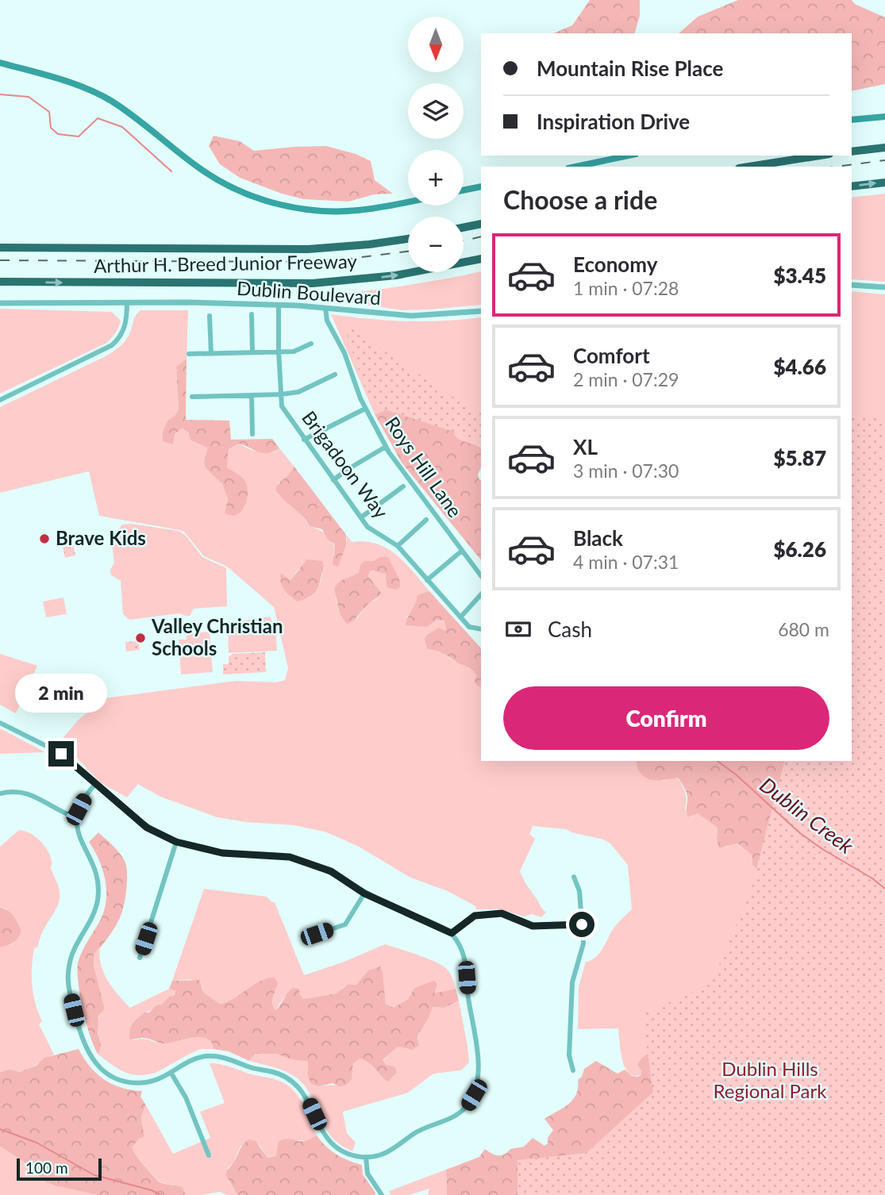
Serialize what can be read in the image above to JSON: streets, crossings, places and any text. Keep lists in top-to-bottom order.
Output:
{
  "streets": {
    "highway": ["Arthur H. Breed Junior Freeway"],
    "street": ["Dublin Boulevard", "Brigadoon Way", "Roys Hill Lane"]
  },
  "crossings": [
    ["Dublin Boulevard", "Brigadoon Way"],
    ["Dublin Boulevard", "Roys Hill Lane"]
  ],
  "water": ["Dublin Creek"],
  "parks": ["Dublin Hills Regional Park"],
  "places": ["Brave Kids", "Valley Christian Schools"],
  "scale_bar": "100 m",
  "north": "bottom",
  "page": {
    "map_buttons": ["+", "−"],
    "banner": ["Mountain Rise Place", "Inspiration Drive"],
    "heading": "Choose a ride",
    "list": [
      {
        "name": "Economy",
        "note": "1 min · 07:28",
        "value": "$3.45"
      },
      {
        "name": "Comfort",
        "note": "2 min · 07:29",
        "value": "$4.66"
      },
      {
        "name": "XL",
        "note": "3 min · 07:30",
        "value": "$5.87"
      },
      {
        "name": "Black",
        "note": "4 min · 07:31",
        "value": "$6.26"
      }
    ],
    "pay": ["Cash", "680 m"],
    "bubble": "2 min",
    "buttons": "Confirm",
    "scale": "100 m"
  }
}
